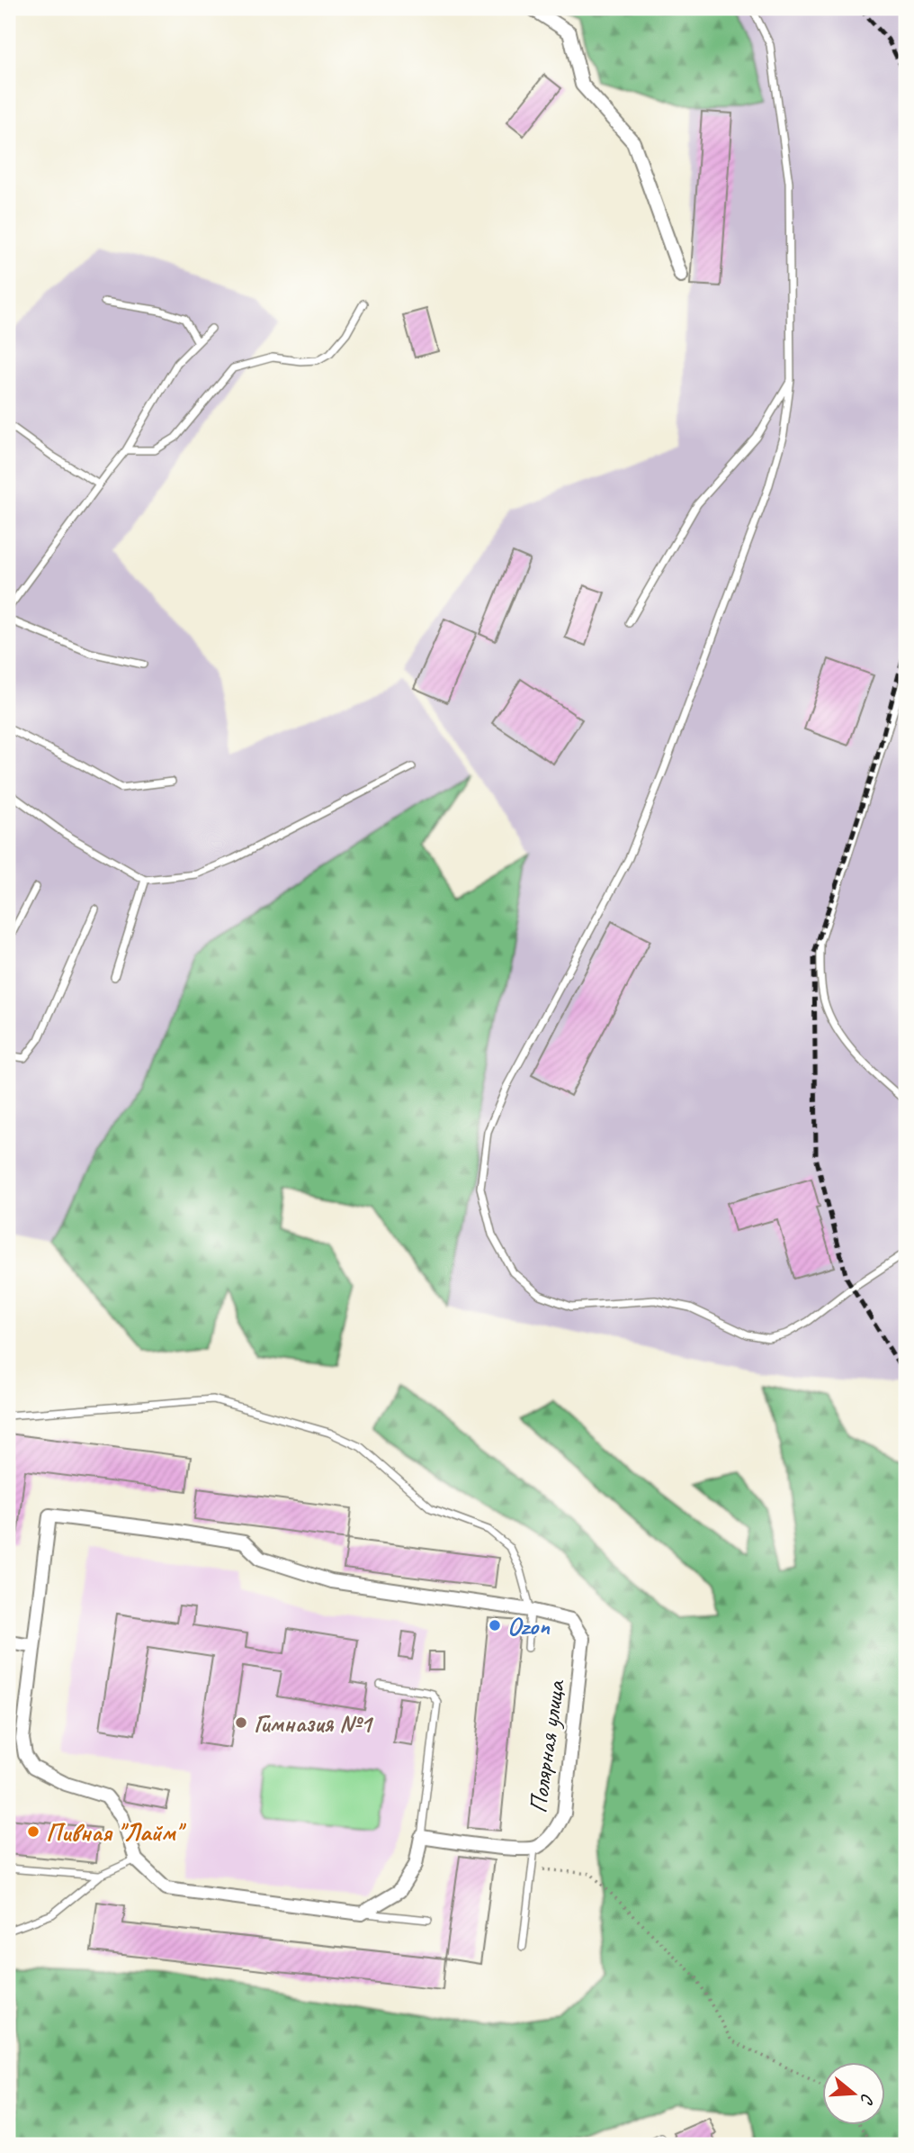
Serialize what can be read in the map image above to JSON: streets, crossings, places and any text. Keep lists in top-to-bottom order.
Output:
{
  "streets": {
    "street": ["Полярная улица"]
  },
  "places": ["Ozon", "Гимназия №1", "Пивная \"Лайм\""],
  "north": "right"
}
